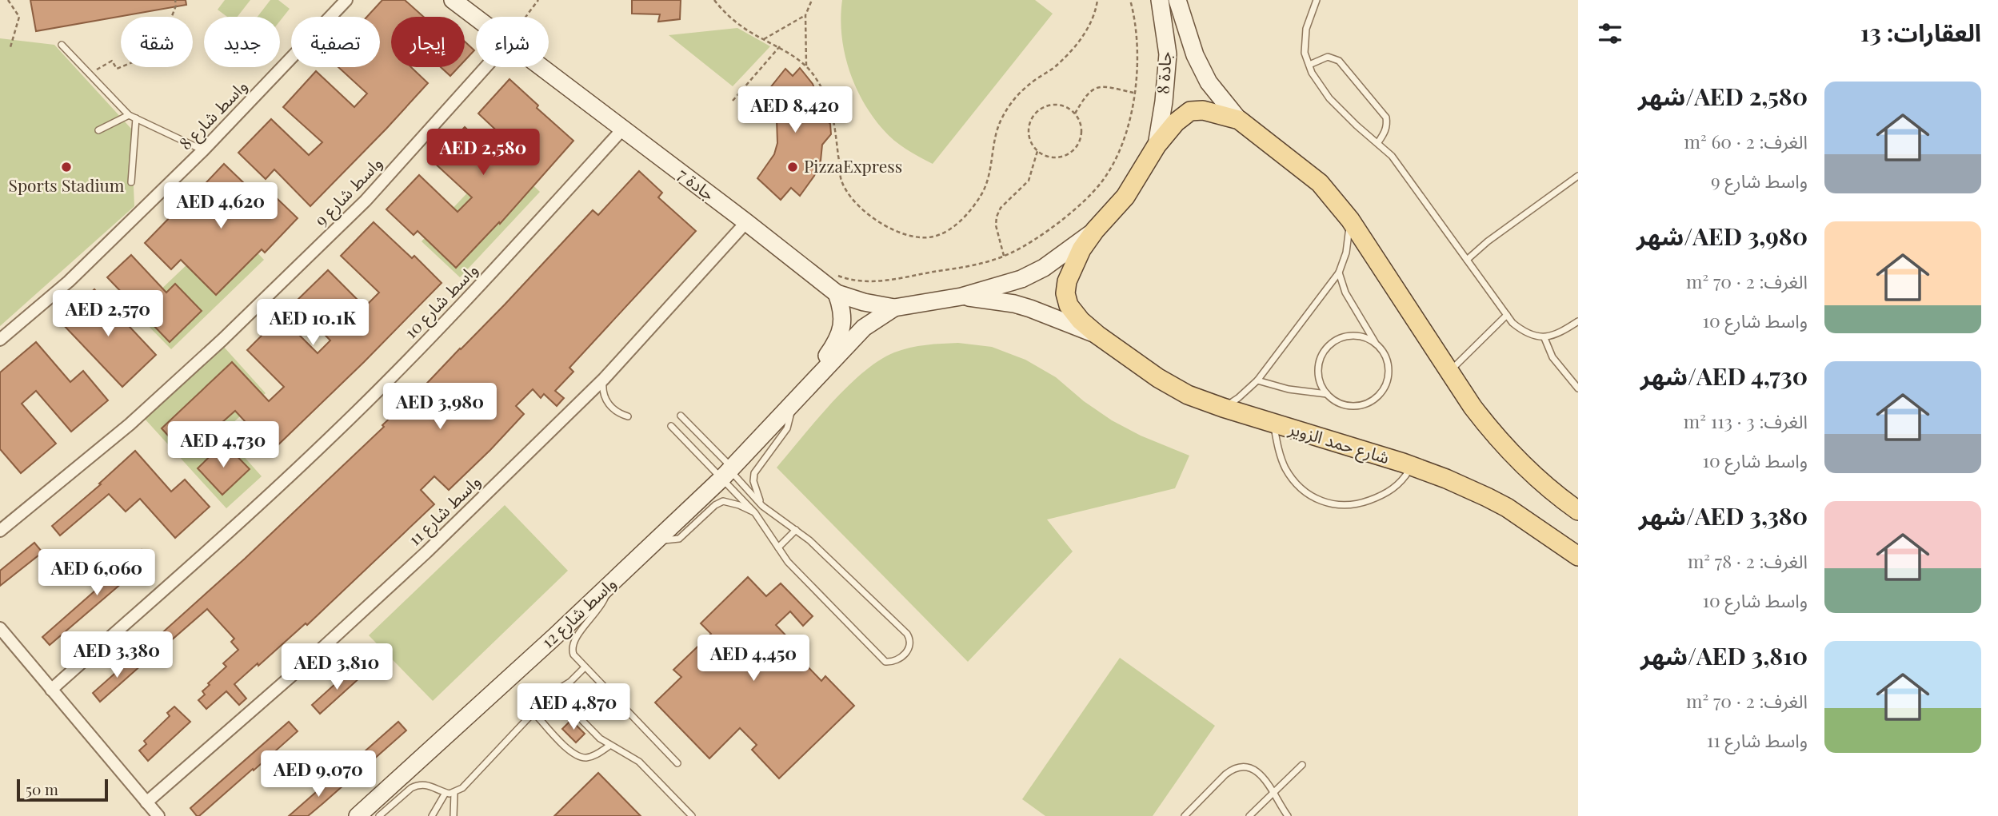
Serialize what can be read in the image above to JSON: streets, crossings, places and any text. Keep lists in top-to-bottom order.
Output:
{
  "streets": {
    "main road": [
      "جادة 8",
      "جادة 7",
      "شارع حمد الزوير",
      "واسط شارع 12"
    ],
    "street": [
      "واسط شارع 8",
      "واسط شارع 9",
      "واسط شارع 10",
      "واسط شارع 11"
    ]
  },
  "crossings": [
    ["جادة 8", "شارع حمد الزوير"],
    ["جادة 7", "واسط شارع 10"],
    ["جادة 7", "شارع حمد الزوير"],
    ["جادة 7", "واسط شارع 11"],
    ["جادة 7", "واسط شارع 12"]
  ],
  "places": ["Sports Stadium", "PizzaExpress"],
  "scale_bar": "50 m",
  "page": {
    "heading": "العقارات: 13",
    "chip": [
      "شراء",
      "إيجار",
      "تصفية",
      "جديد",
      "شقة"
    ],
    "list": [
      {
        "name": "AED 2,580/شهر",
        "note": "الغرف: 2 · 60 m² · واسط شارع 9"
      },
      {
        "name": "AED 3,980/شهر",
        "note": "الغرف: 2 · 70 m² · واسط شارع 10"
      },
      {
        "name": "AED 4,730/شهر",
        "note": "الغرف: 3 · 113 m² · واسط شارع 10"
      },
      {
        "name": "AED 3,380/شهر",
        "note": "الغرف: 2 · 78 m² · واسط شارع 10"
      },
      {
        "name": "AED 3,810/شهر",
        "note": "الغرف: 2 · 70 m² · واسط شارع 11"
      }
    ],
    "price": [
      "AED 8,420",
      "AED 2,580",
      "AED 4,620",
      "AED 2,570",
      "AED 10.1K",
      "AED 3,980",
      "AED 4,730",
      "AED 6,060",
      "AED 3,380",
      "AED 4,450",
      "AED 3,810",
      "AED 4,870",
      "AED 9,070"
    ],
    "scale": "50 m"
  }
}
